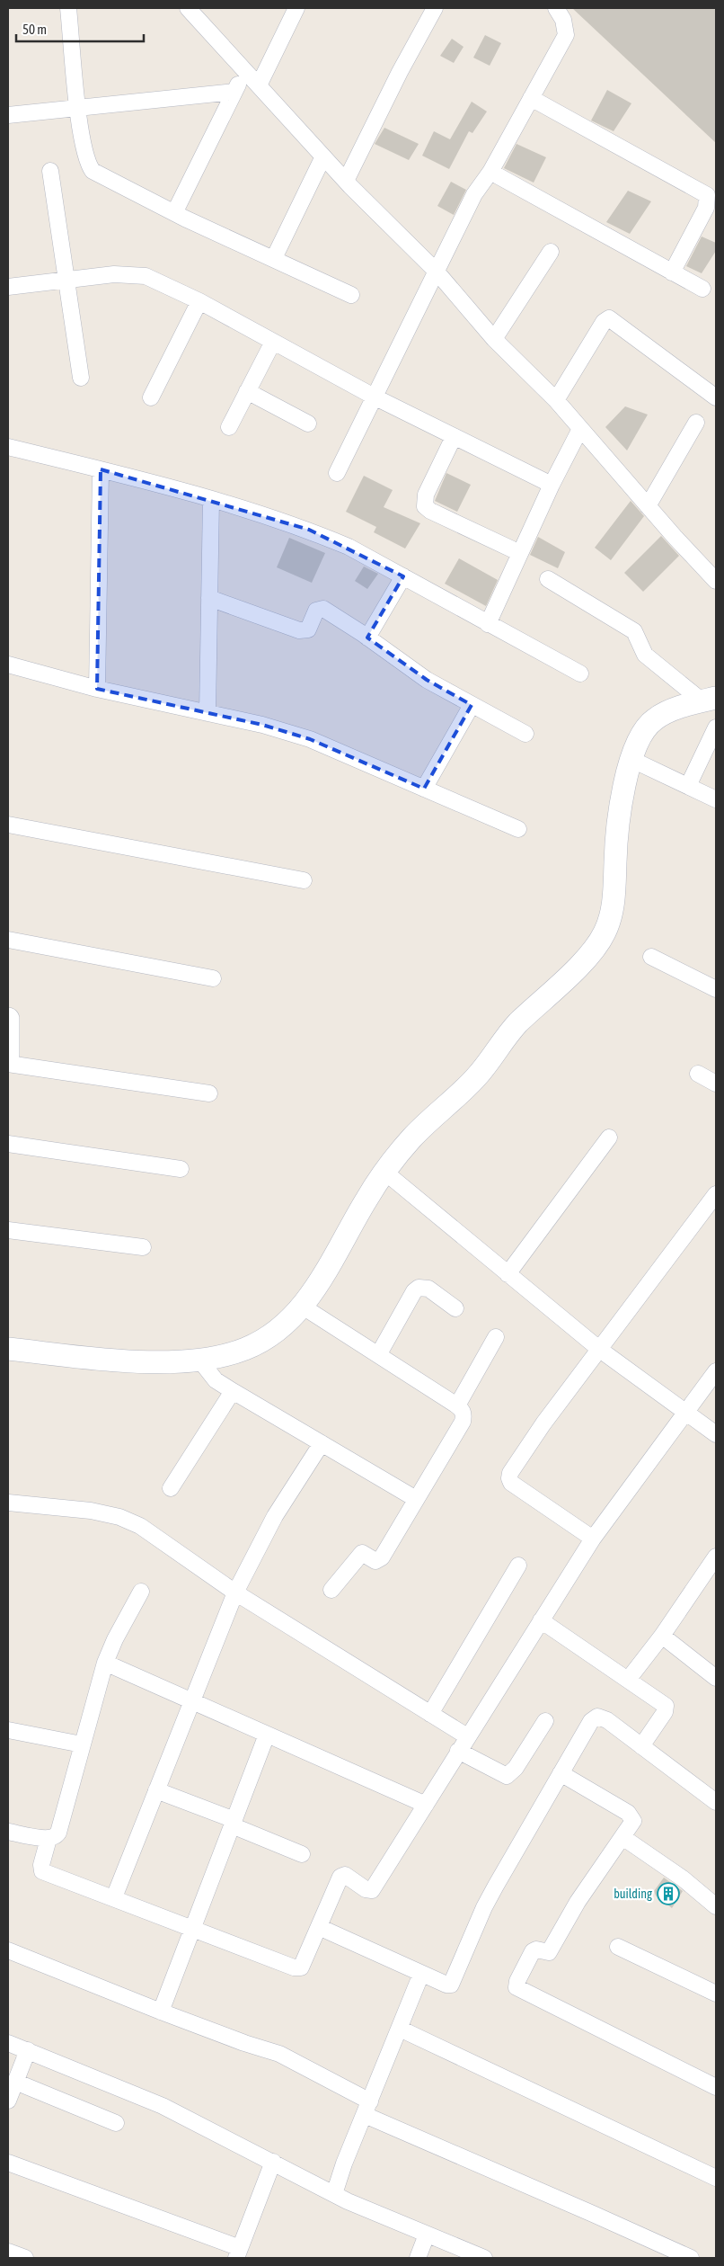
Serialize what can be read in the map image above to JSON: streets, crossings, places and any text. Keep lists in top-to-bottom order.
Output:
{
  "places": {
    "building": ["building"]
  },
  "scale_bar": "50 m"
}
